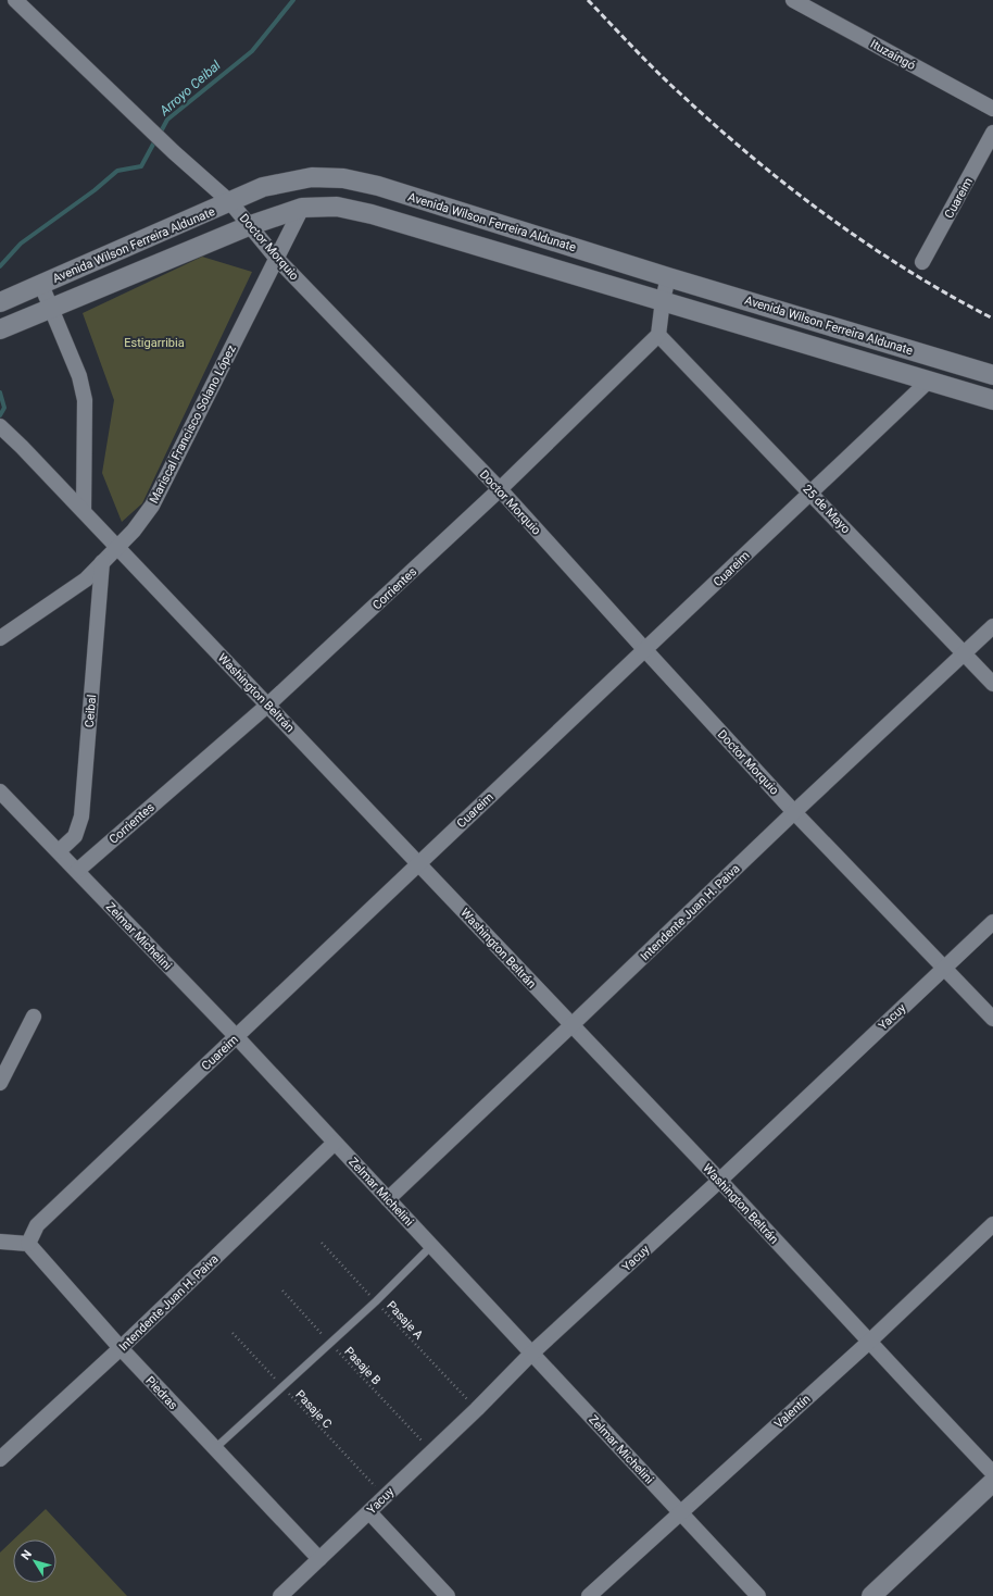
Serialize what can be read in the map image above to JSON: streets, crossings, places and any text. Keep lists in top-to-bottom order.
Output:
{
  "streets": {
    "street": [
      "Ituzaingó",
      "Cuareim",
      "Avenida Wilson Ferreira Aldunate",
      "Doctor Morquio",
      "Mariscal Francisco Solano López",
      "25 de Mayo",
      "Corrientes",
      "Washington Beltrán",
      "Ceibal",
      "Intendente Juan H. Paiva",
      "Zelmar Michelini",
      "Yacuy",
      "Piedras",
      "Valentín"
    ],
    "path": ["Pasaje A", "Pasaje B", "Pasaje C"]
  },
  "crossings": [
    ["Cuareim", "Avenida Wilson Ferreira Aldunate"],
    ["Cuareim", "Doctor Morquio"],
    ["Cuareim", "25 de Mayo"],
    ["Cuareim", "Washington Beltrán"],
    ["Cuareim", "Zelmar Michelini"],
    ["Cuareim", "Piedras"],
    ["Avenida Wilson Ferreira Aldunate", "Doctor Morquio"],
    ["Avenida Wilson Ferreira Aldunate", "Mariscal Francisco Solano López"],
    ["Doctor Morquio", "Mariscal Francisco Solano López"],
    ["Doctor Morquio", "Corrientes"],
    ["Doctor Morquio", "Intendente Juan H. Paiva"],
    ["Doctor Morquio", "Yacuy"],
    ["Mariscal Francisco Solano López", "Washington Beltrán"],
    ["Mariscal Francisco Solano López", "Ceibal"],
    ["25 de Mayo", "Corrientes"],
    ["25 de Mayo", "Intendente Juan H. Paiva"],
    ["Corrientes", "Washington Beltrán"],
    ["Corrientes", "Zelmar Michelini"],
    ["Washington Beltrán", "Intendente Juan H. Paiva"],
    ["Washington Beltrán", "Yacuy"],
    ["Washington Beltrán", "Valentín"],
    ["Ceibal", "Zelmar Michelini"],
    ["Intendente Juan H. Paiva", "Zelmar Michelini"],
    ["Intendente Juan H. Paiva", "Piedras"],
    ["Zelmar Michelini", "Yacuy"],
    ["Zelmar Michelini", "Valentín"],
    ["Yacuy", "Pasaje A"],
    ["Yacuy", "Pasaje B"],
    ["Yacuy", "Piedras"],
    ["Yacuy", "Pasaje C"]
  ],
  "water": ["Arroyo Ceibal"],
  "parks": ["Estigarribia"],
  "north": "top left"
}
